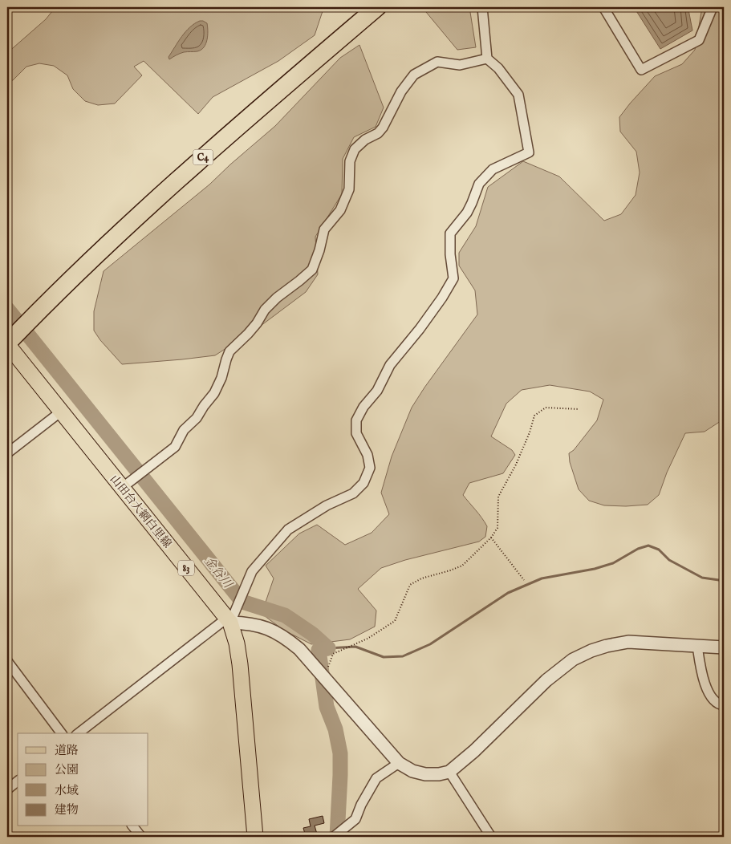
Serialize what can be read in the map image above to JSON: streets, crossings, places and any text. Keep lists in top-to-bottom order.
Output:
{
  "streets": {
    "highway": ["C4"],
    "main road": ["山田台大網白里線", "83"]
  },
  "crossings": [
    ["C4", "山田台大網白里線"]
  ],
  "water": ["金谷川"],
  "legend": [
    "道路",
    "公園",
    "水域",
    "建物"
  ]
}
